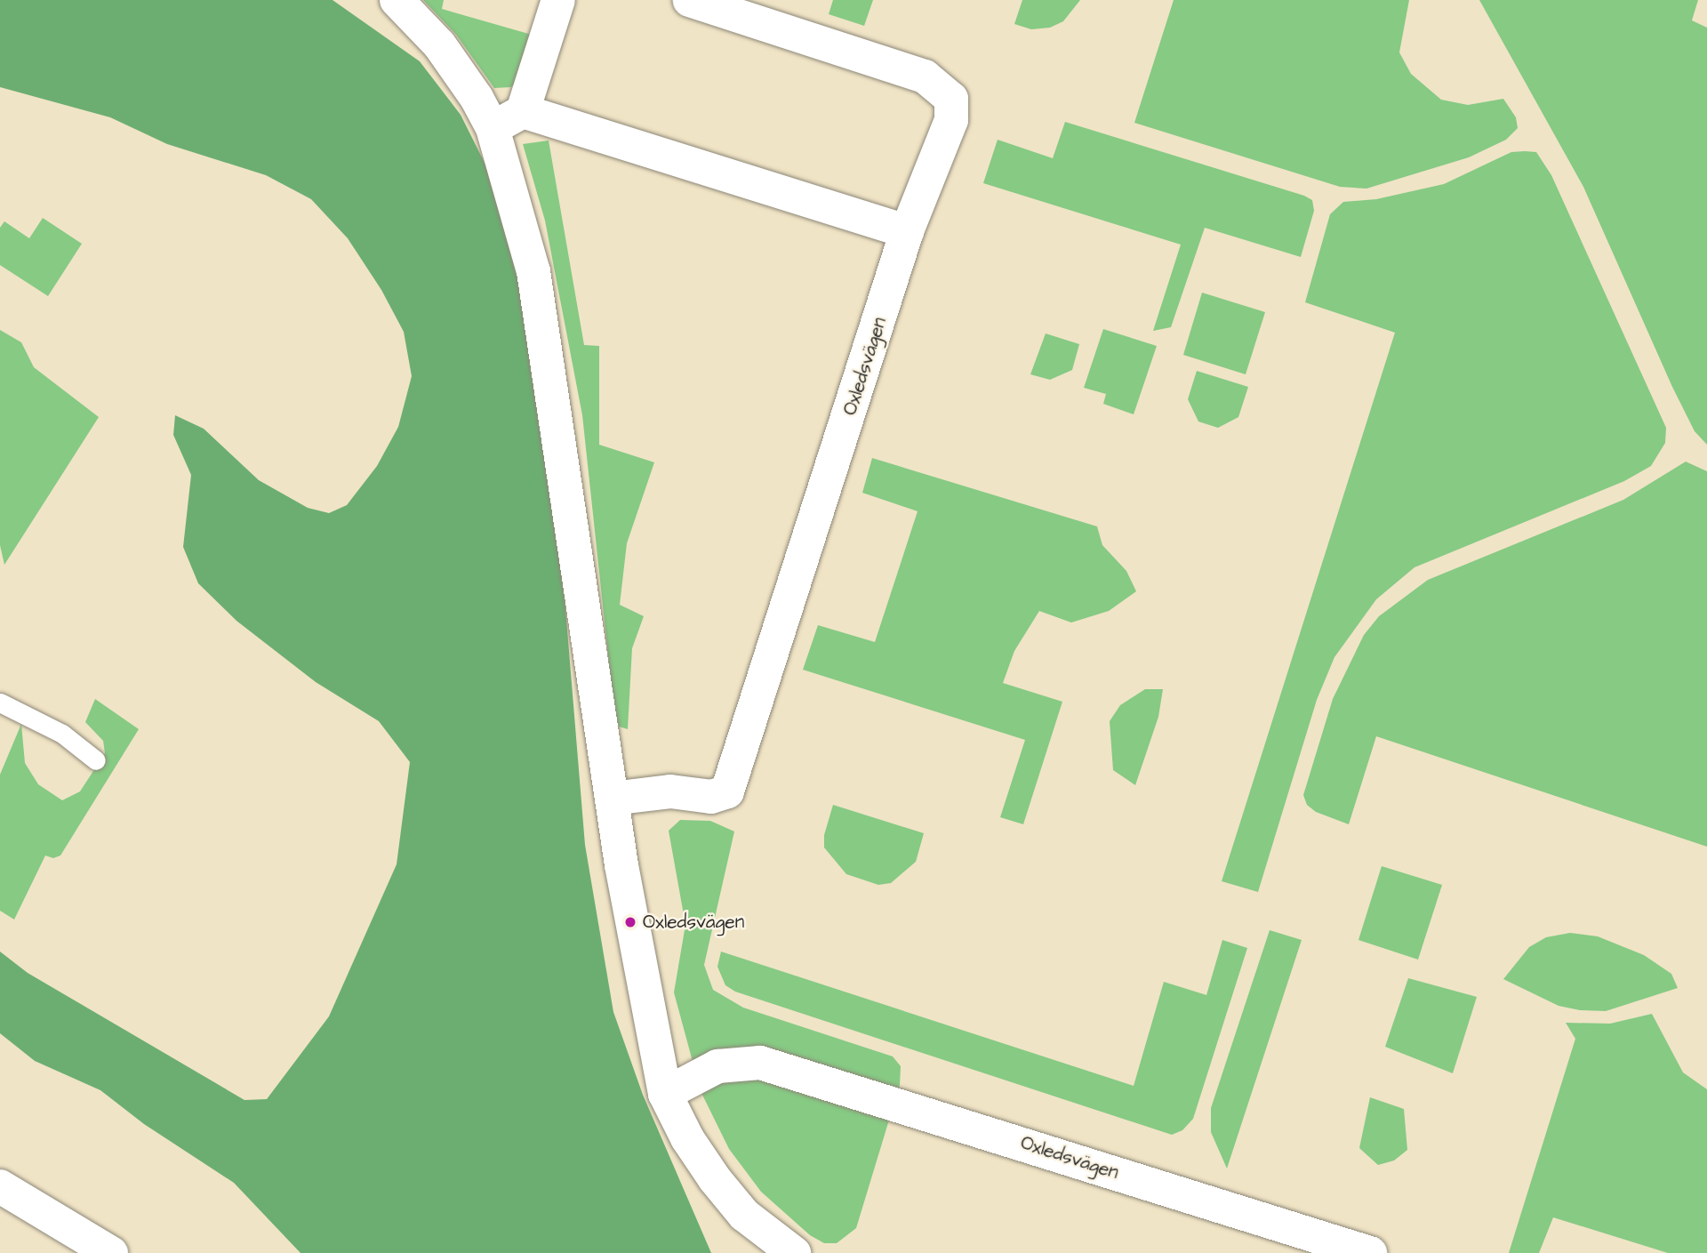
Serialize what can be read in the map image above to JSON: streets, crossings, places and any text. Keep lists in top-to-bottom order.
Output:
{
  "streets": {
    "street": ["Oxledsvägen"]
  },
  "places": ["Oxledsvägen"]
}
